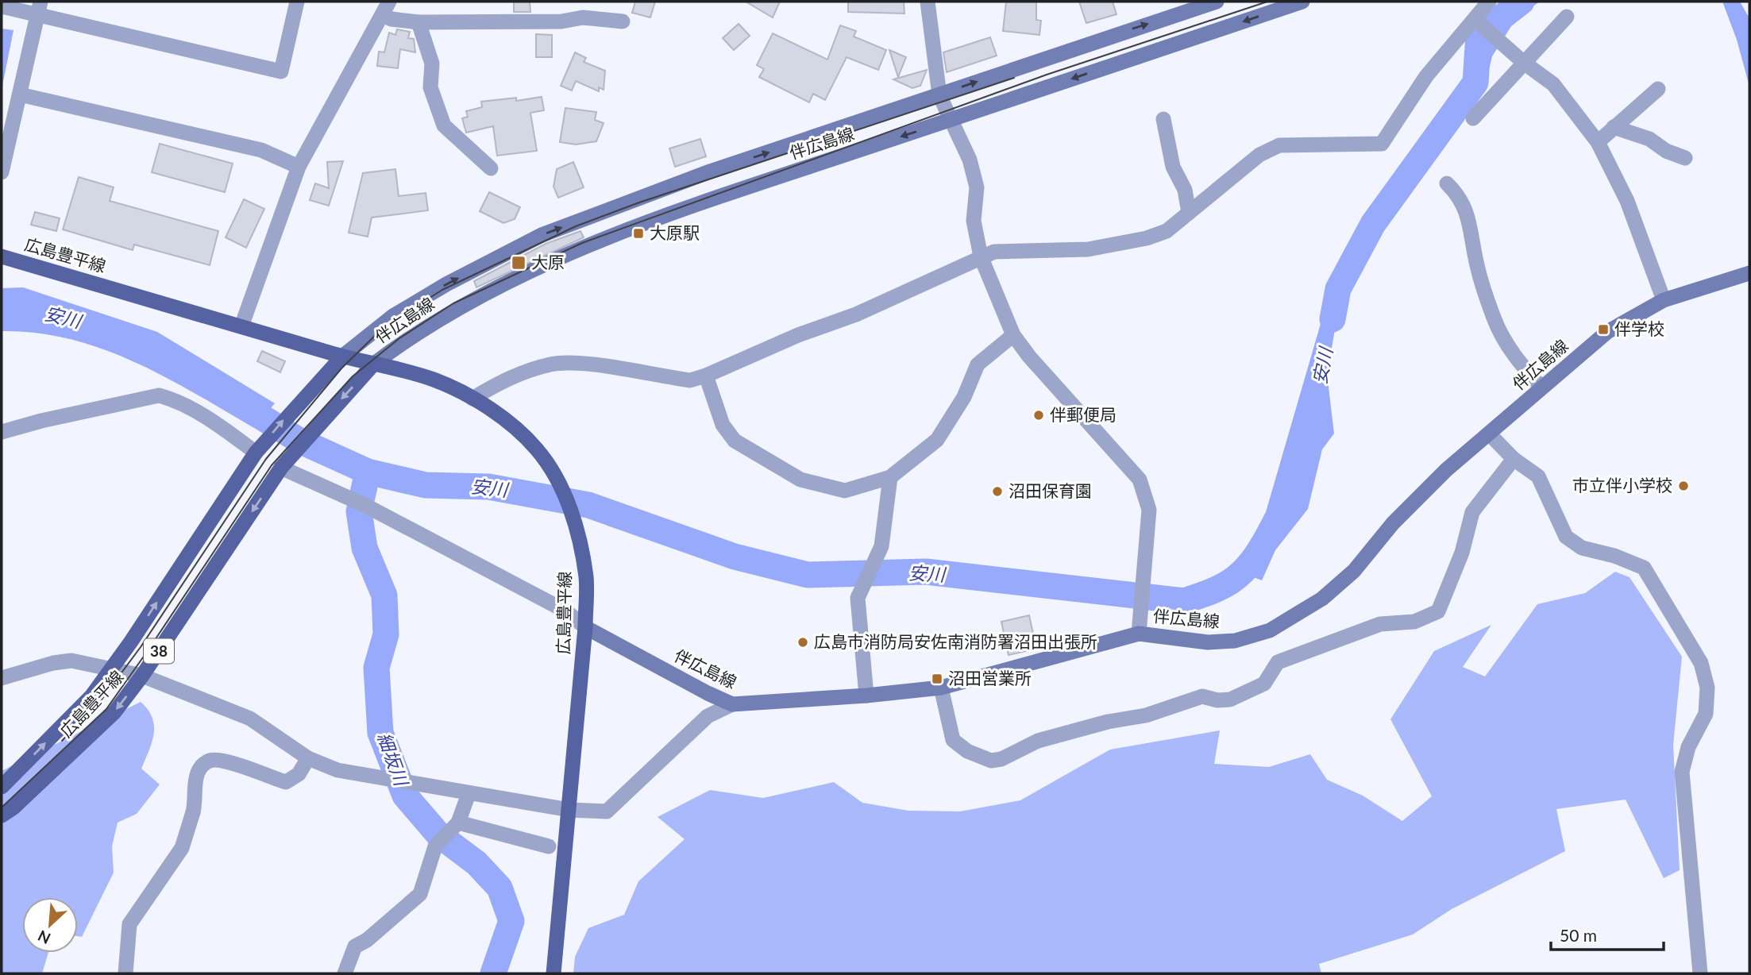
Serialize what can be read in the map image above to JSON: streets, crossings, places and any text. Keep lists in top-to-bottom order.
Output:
{
  "streets": {
    "main road": ["伴広島線", "広島豊平線", "38"]
  },
  "crossings": [
    ["伴広島線", "広島豊平線"]
  ],
  "water": ["安川", "細坂川"],
  "places": {
    "transit": [
      "大原駅",
      "大原",
      "伴学校",
      "沼田営業所"
    ],
    "other": [
      "伴郵便局",
      "市立伴小学校",
      "沼田保育園",
      "広島市消防局安佐南消防署沼田出張所"
    ]
  },
  "scale_bar": "50 m",
  "north": "bottom left"
}
